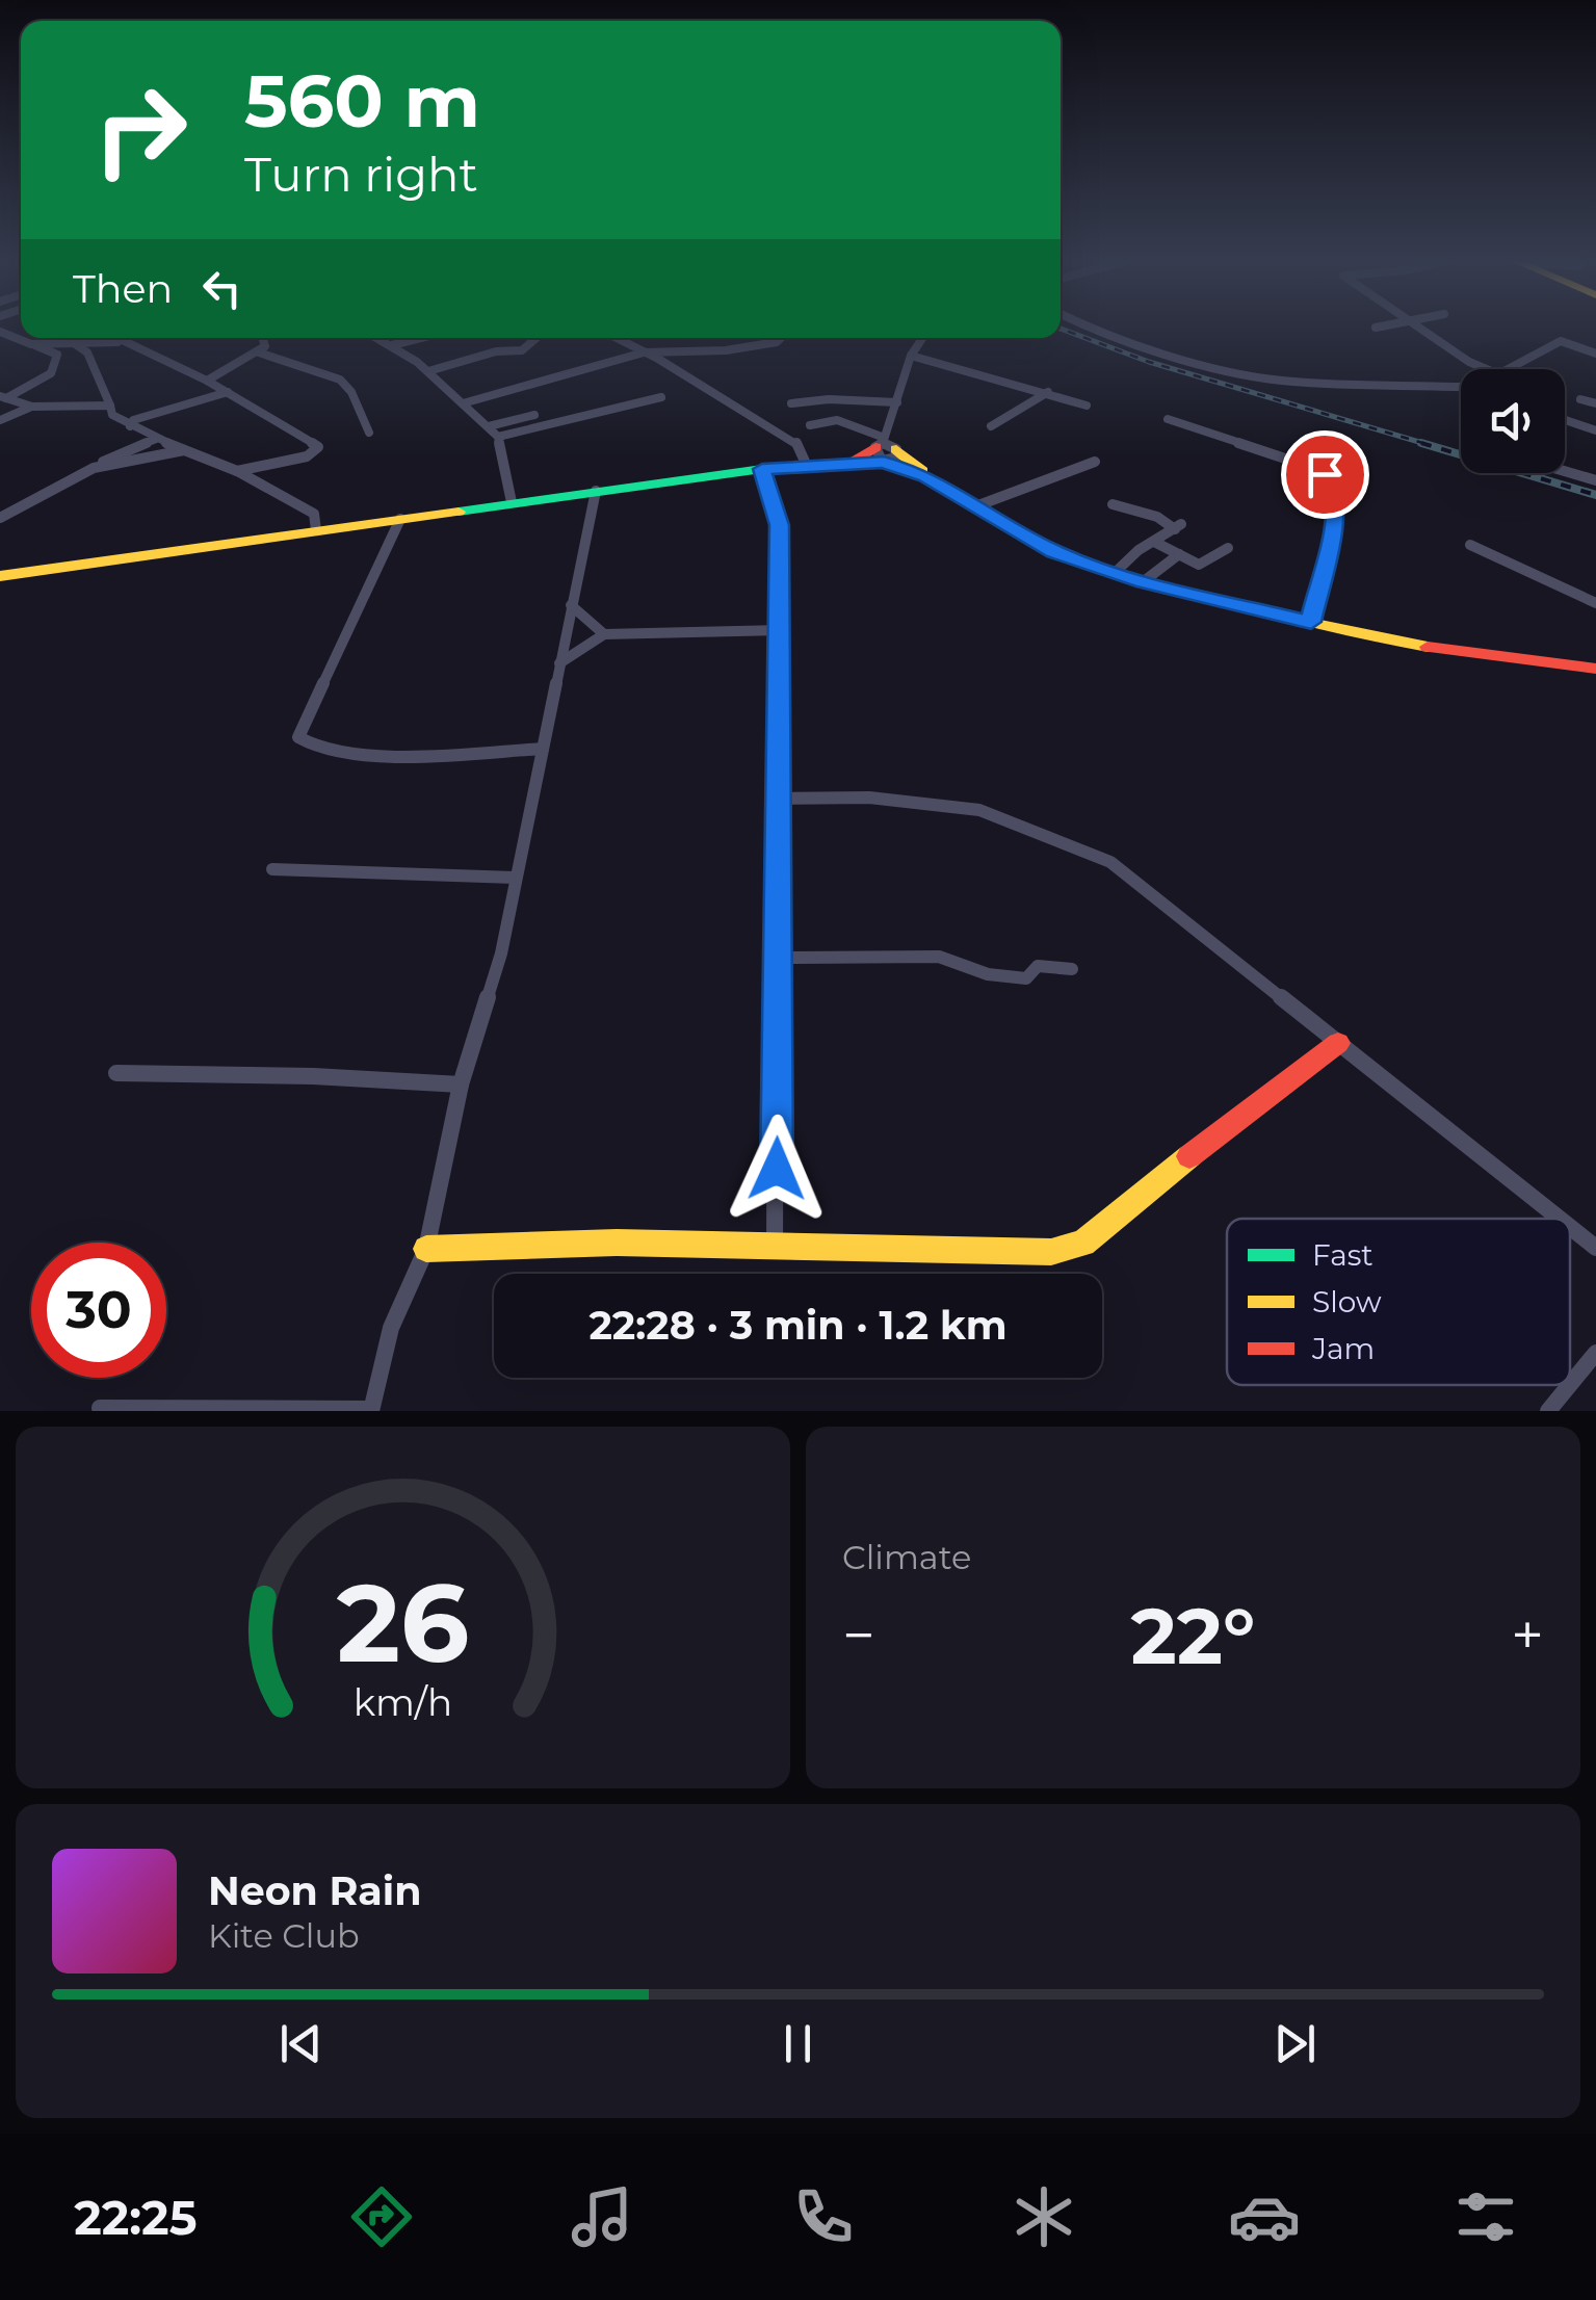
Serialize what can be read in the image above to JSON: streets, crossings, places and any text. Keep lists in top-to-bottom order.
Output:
{
  "legend": ["Fast", "Slow", "Jam"],
  "page": {
    "turn": ["560 m", "Turn right"],
    "then": "Then",
    "limit": "30",
    "trip": "22:28 · 3 min · 1.2 km",
    "tile": "Climate",
    "heat": ["−", "22°", "+"],
    "song": ["Neon Rain", "Kite Club"],
    "tabs": "22:25",
    "gauge": ["26", "km/h"]
  }
}
